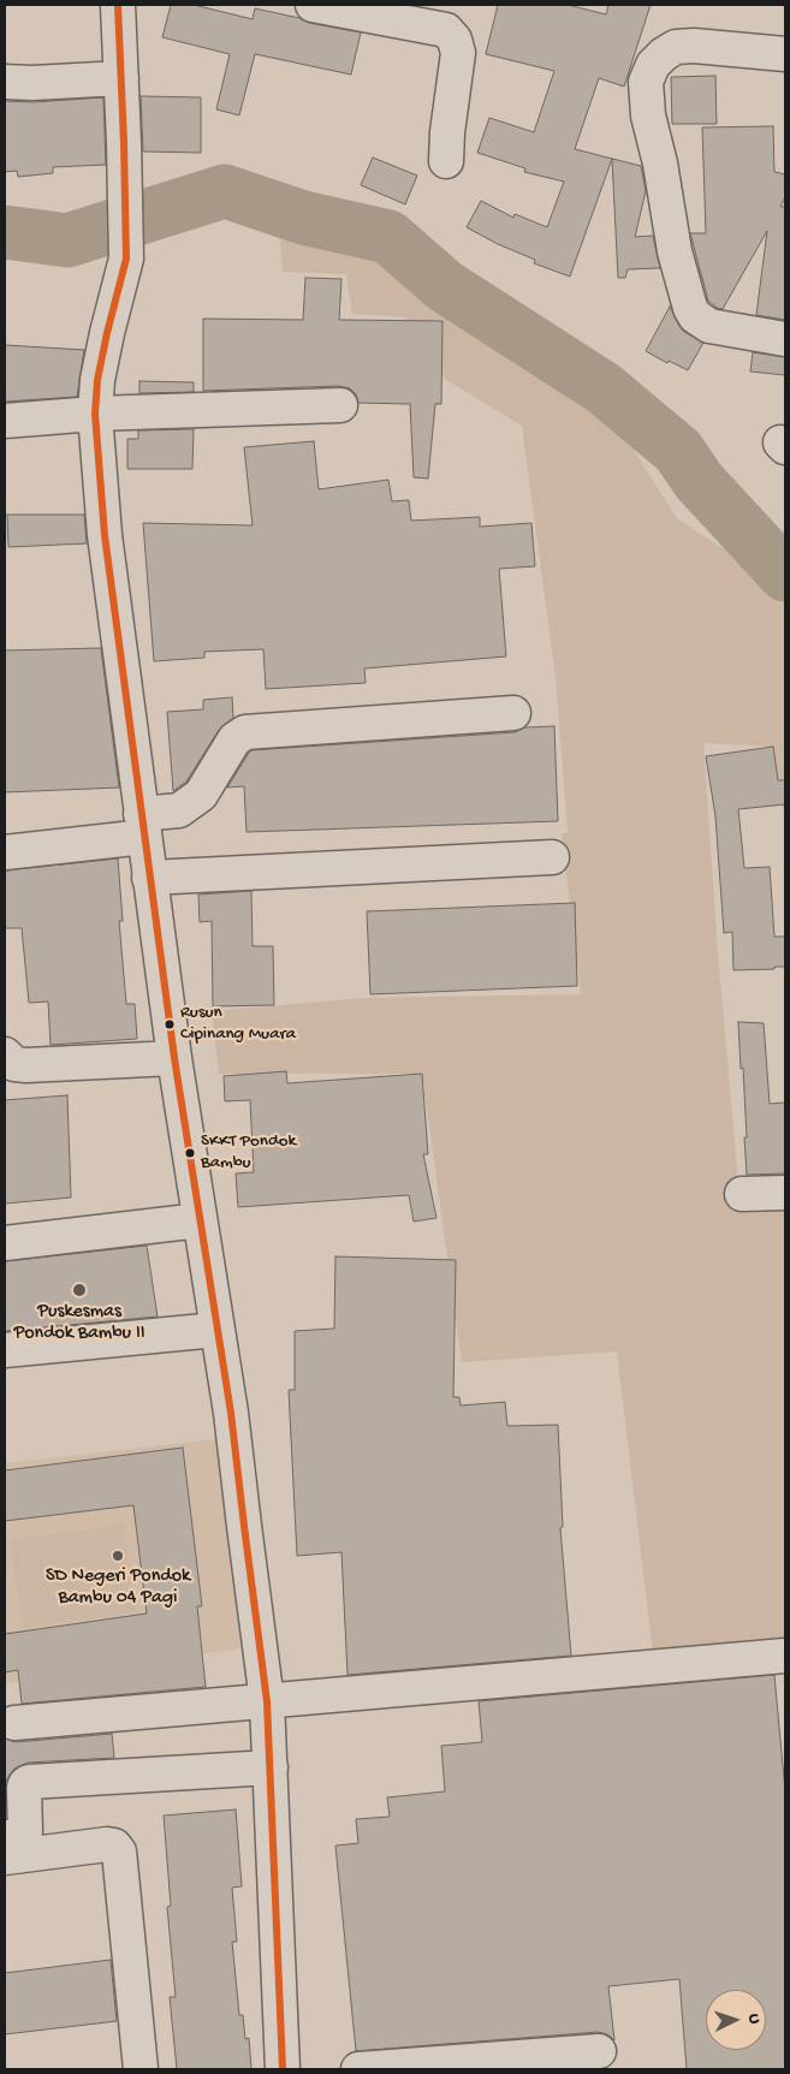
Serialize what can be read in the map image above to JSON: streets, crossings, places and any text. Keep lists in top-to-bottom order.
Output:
{
  "places": [
    "Rusun Cipinang Muara",
    "SKKT Pondok Bambu",
    "Puskesmas Pondok Bambu II",
    "SD Negeri Pondok Bambu 04 Pagi"
  ],
  "north": "right"
}
